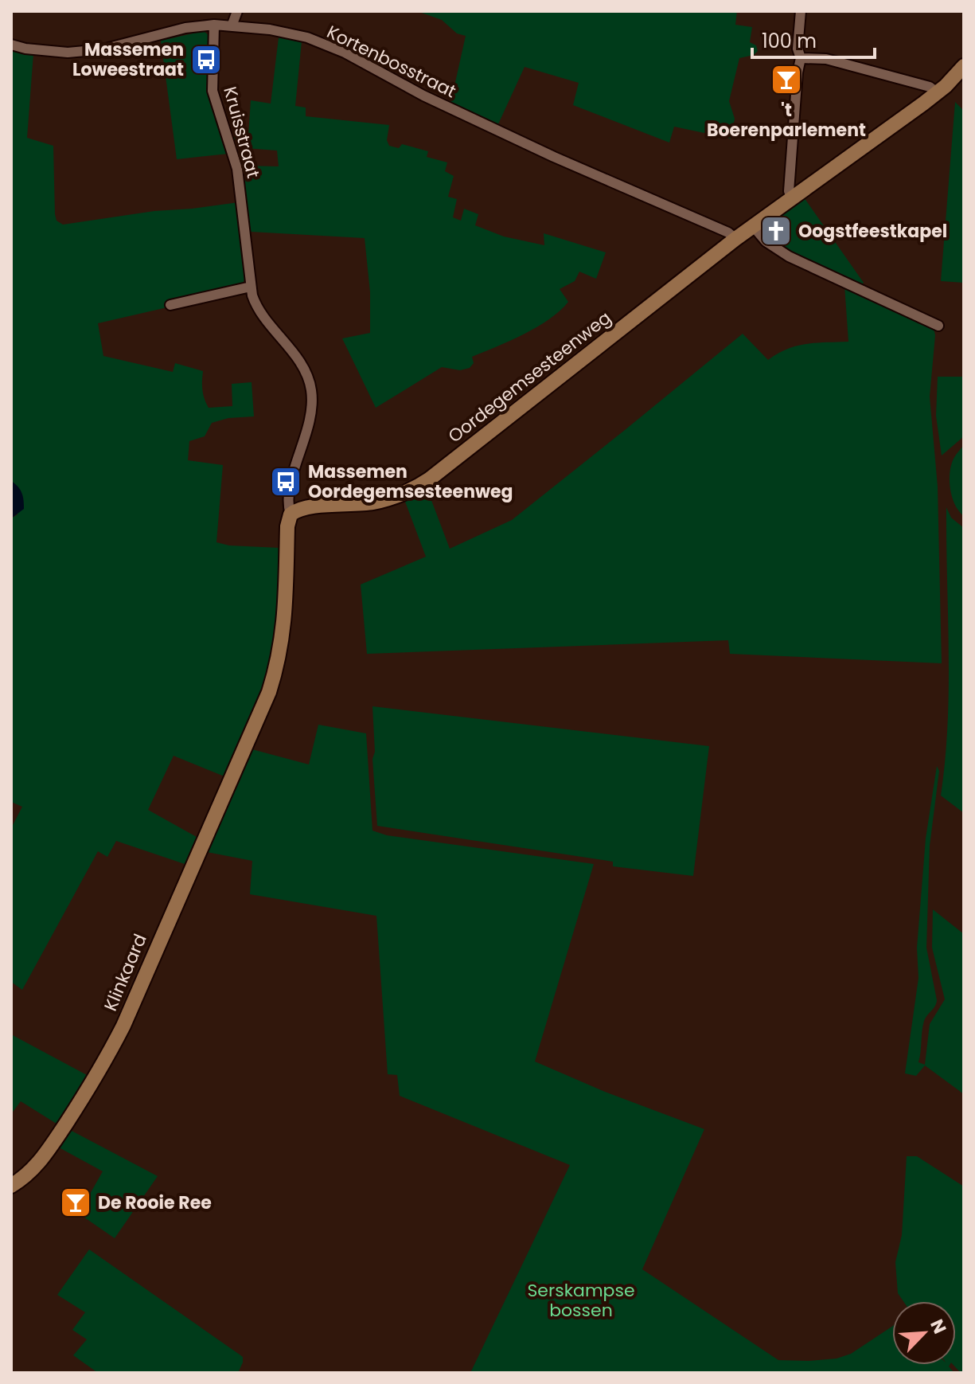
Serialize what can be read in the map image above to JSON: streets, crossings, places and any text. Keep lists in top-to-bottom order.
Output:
{
  "streets": {
    "street": [
      "Kortenbosstraat",
      "Kruisstraat",
      "Oordegemsesteenweg",
      "Klinkaard"
    ]
  },
  "crossings": [
    ["Kortenbosstraat", "Kruisstraat"],
    ["Kortenbosstraat", "Oordegemsesteenweg"],
    ["Kruisstraat", "Oordegemsesteenweg"],
    ["Kruisstraat", "Klinkaard"],
    ["Oordegemsesteenweg", "Klinkaard"]
  ],
  "parks": ["Serskampse bossen"],
  "places": {
    "bus stop": ["Massemen Loweestraat", "Massemen Oordegemsesteenweg"],
    "bar": ["'t Boerenparlement", "De Rooie Ree"],
    "church": ["Oogstfeestkapel"]
  },
  "scale_bar": "100 m",
  "north": "top right"
}
